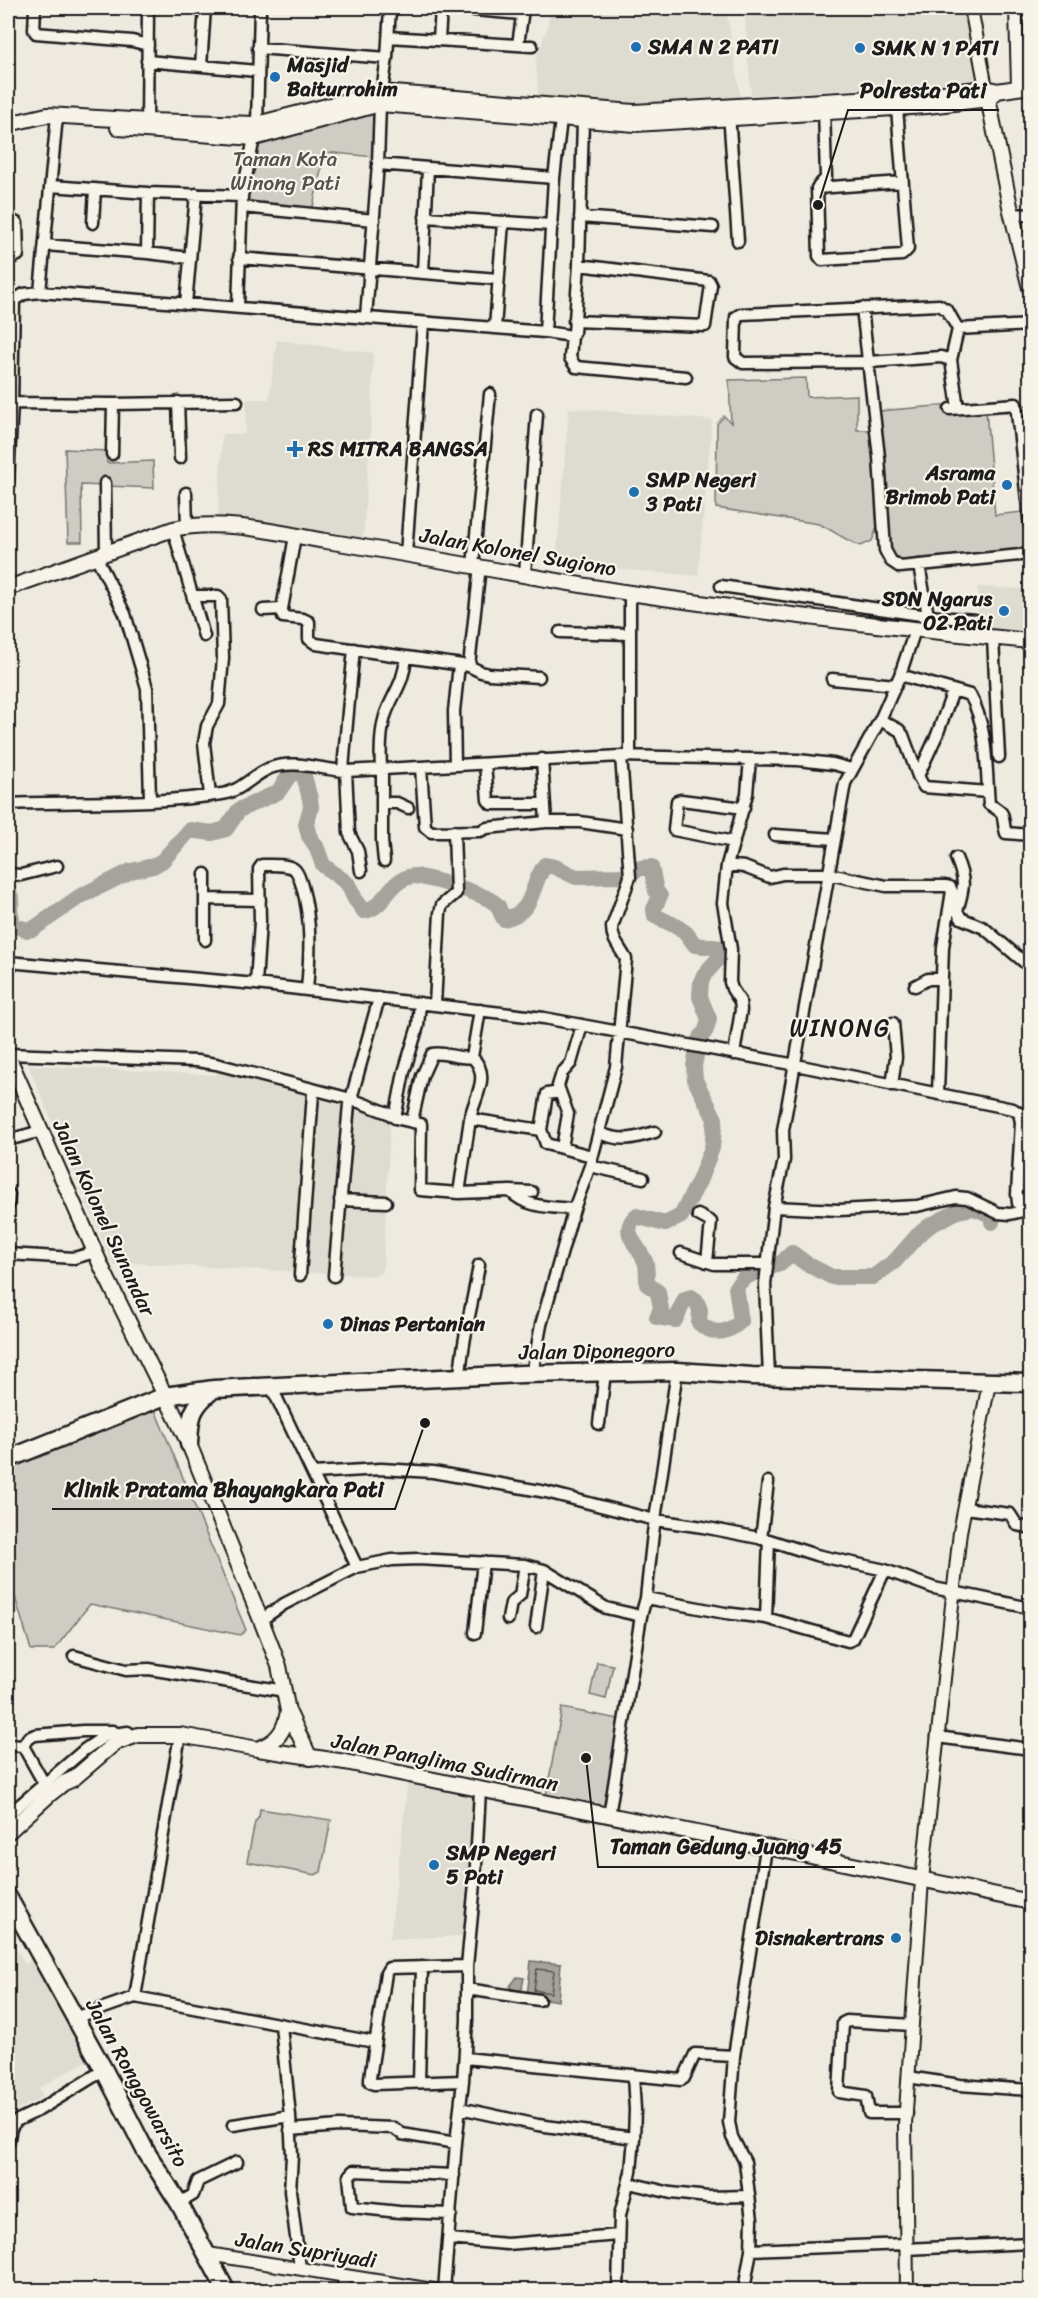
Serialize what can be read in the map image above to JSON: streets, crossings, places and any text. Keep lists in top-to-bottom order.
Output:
{
  "streets": {
    "main road": [
      "Jalan Kolonel Sugiono",
      "Jalan Kolonel Sunandar",
      "Jalan Diponegoro",
      "Jalan Panglima Sudirman",
      "Jalan Ronggowarsito"
    ],
    "street": ["Jalan Supriyadi"]
  },
  "crossings": [
    ["Jalan Kolonel Sunandar", "Jalan Diponegoro"],
    ["Jalan Ronggowarsito", "Jalan Supriyadi"]
  ],
  "districts": ["WINONG"],
  "parks": ["Taman Kota Winong Pati"],
  "places": {
    "other": [
      "SMA N 2 PATI",
      "SMK N 1 PATI",
      "Masjid Baiturrohim",
      "Polresta Pati",
      "Asrama Brimob Pati",
      "SMP Negeri 3 Pati",
      "SDN Ngarus 02 Pati",
      "Dinas Pertanian",
      "Klinik Pratama Bhayangkara Pati",
      "Taman Gedung Juang 45",
      "SMP Negeri 5 Pati",
      "Disnakertrans"
    ],
    "health": ["RS MITRA BANGSA"]
  }
}
